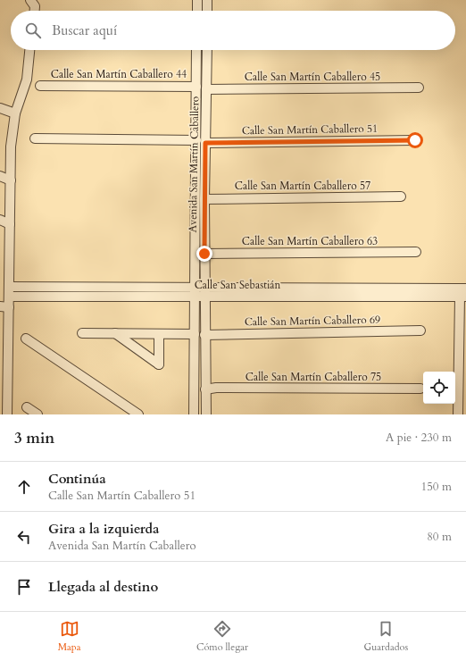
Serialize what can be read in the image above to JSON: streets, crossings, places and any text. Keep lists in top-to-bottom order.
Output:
{
  "streets": {
    "street": [
      "Calle San Martín Caballero 44",
      "Calle San Martín Caballero 45",
      "Calle San Martín Caballero 51",
      "Avenida San Martín Caballero",
      "Calle San Martín Caballero 57",
      "Calle San Martín Caballero 63",
      "Calle San Sebastián",
      "Calle San Martín Caballero 69",
      "Calle San Martín Caballero 75"
    ]
  },
  "crossings": [
    ["Calle San Martín Caballero 44", "Avenida San Martín Caballero"],
    ["Calle San Martín Caballero 45", "Avenida San Martín Caballero"],
    ["Calle San Martín Caballero 51", "Avenida San Martín Caballero"],
    ["Avenida San Martín Caballero", "Calle San Martín Caballero 57"],
    ["Avenida San Martín Caballero", "Calle San Martín Caballero 63"],
    ["Avenida San Martín Caballero", "Calle San Sebastián"],
    ["Avenida San Martín Caballero", "Calle San Martín Caballero 69"],
    ["Avenida San Martín Caballero", "Calle San Martín Caballero 75"]
  ],
  "page": {
    "search": "Buscar aquí",
    "heading": ["3 min", "A pie · 230 m"],
    "list": [
      ["Continúa", "Calle San Martín Caballero 51", "150 m"],
      ["Gira a la izquierda", "Avenida San Martín Caballero", "80 m"],
      "Llegada al destino"
    ],
    "nav": ["Mapa", "Cómo llegar", "Guardados"]
  }
}
